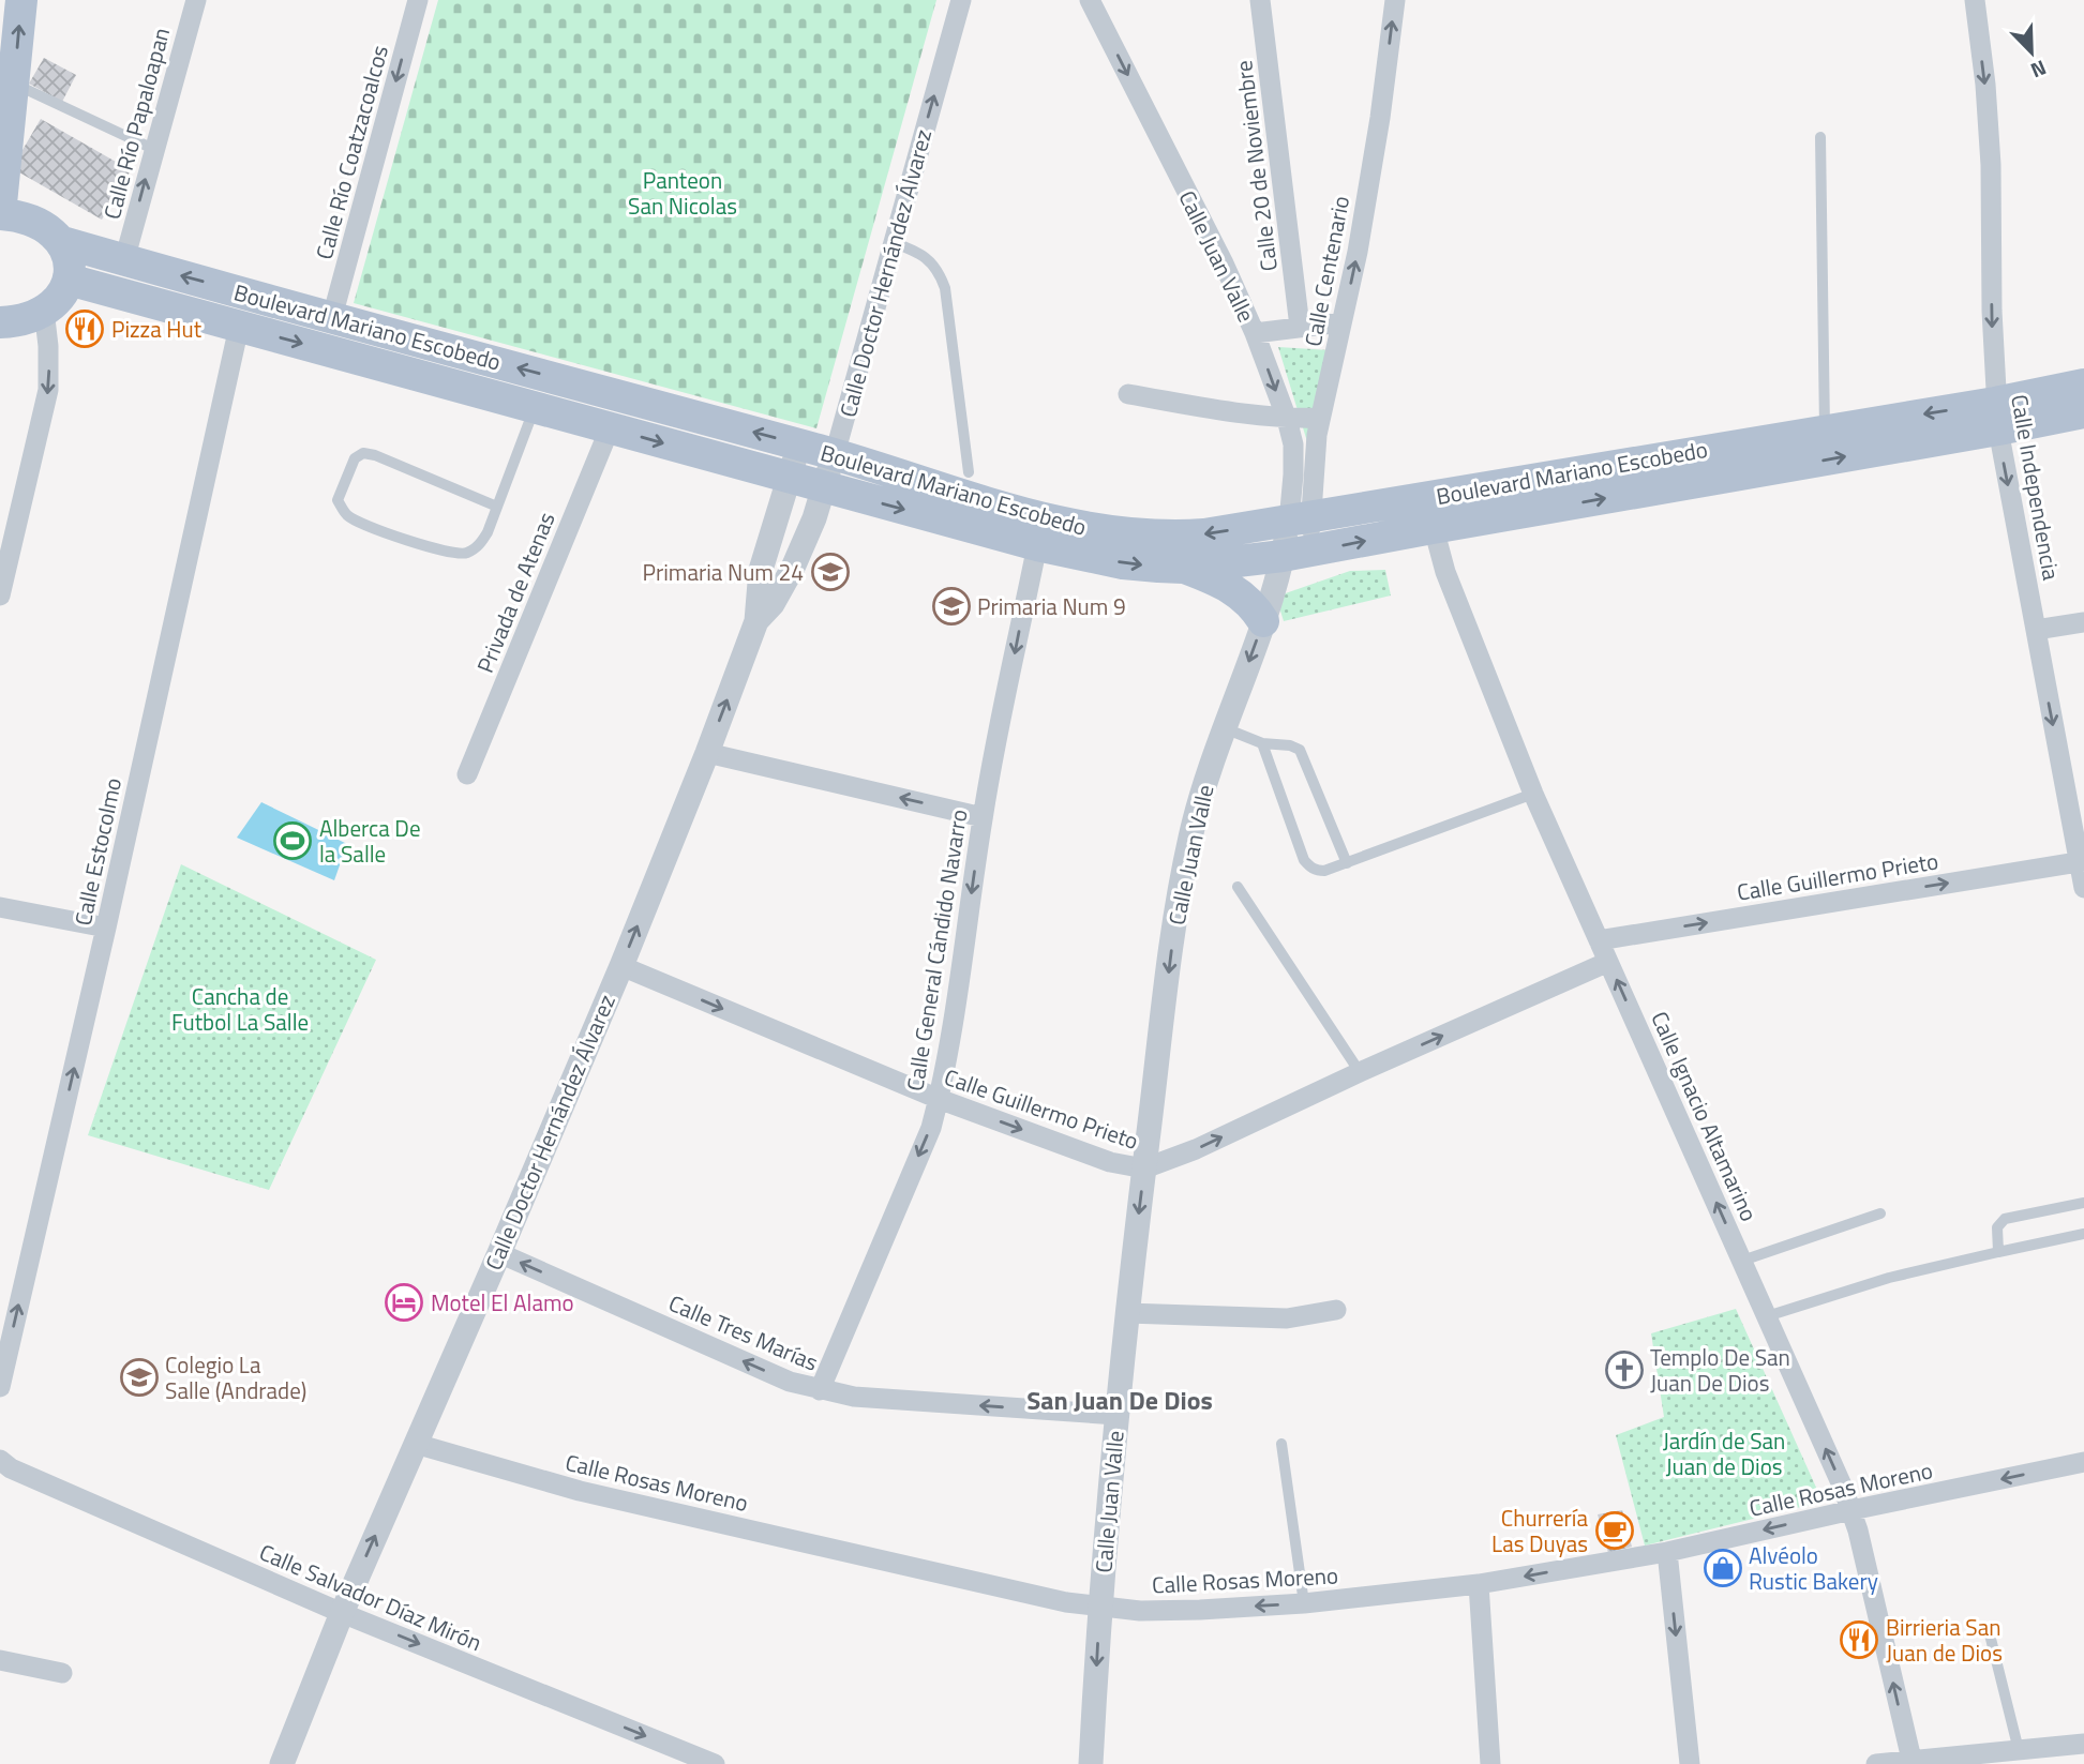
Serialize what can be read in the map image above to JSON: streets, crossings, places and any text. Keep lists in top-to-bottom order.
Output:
{
  "streets": {
    "main road": ["Boulevard Mariano Escobedo"],
    "street": [
      "Calle Río Papaloapan",
      "Calle Río Coatzacoalcos",
      "Calle 20 de Noviembre",
      "Calle Juan Valle",
      "Calle Centenario",
      "Calle Doctor Hernández Álvarez",
      "Calle Independencia",
      "Privada de Atenas",
      "Calle Estocolmo",
      "Calle Guillermo Prieto",
      "Calle General Cándido Navarro",
      "Calle Ignacio Altamarino",
      "Calle Tres Marías",
      "Calle Rosas Moreno",
      "Calle Salvador Díaz Mirón"
    ]
  },
  "crossings": [
    ["Calle Río Papaloapan", "Boulevard Mariano Escobedo"],
    ["Calle Río Coatzacoalcos", "Boulevard Mariano Escobedo"],
    ["Calle Juan Valle", "Calle Centenario"],
    ["Calle Juan Valle", "Boulevard Mariano Escobedo"],
    ["Calle Juan Valle", "Calle Guillermo Prieto"],
    ["Calle Juan Valle", "Calle Tres Marías"],
    ["Calle Juan Valle", "Calle Rosas Moreno"],
    ["Calle Centenario", "Boulevard Mariano Escobedo"],
    ["Calle Doctor Hernández Álvarez", "Boulevard Mariano Escobedo"],
    ["Calle Doctor Hernández Álvarez", "Calle Guillermo Prieto"],
    ["Calle Doctor Hernández Álvarez", "Calle Tres Marías"],
    ["Calle Doctor Hernández Álvarez", "Calle Rosas Moreno"],
    ["Calle Doctor Hernández Álvarez", "Calle Salvador Díaz Mirón"],
    ["Boulevard Mariano Escobedo", "Calle Independencia"],
    ["Boulevard Mariano Escobedo", "Privada de Atenas"],
    ["Boulevard Mariano Escobedo", "Calle Estocolmo"],
    ["Boulevard Mariano Escobedo", "Calle General Cándido Navarro"],
    ["Boulevard Mariano Escobedo", "Calle Ignacio Altamarino"],
    ["Calle Independencia", "Calle Guillermo Prieto"],
    ["Calle Guillermo Prieto", "Calle General Cándido Navarro"],
    ["Calle Guillermo Prieto", "Calle Ignacio Altamarino"],
    ["Calle General Cándido Navarro", "Calle Tres Marías"],
    ["Calle Ignacio Altamarino", "Calle Rosas Moreno"]
  ],
  "one_way": [
    "Calle Río Papaloapan",
    "Calle Río Coatzacoalcos",
    "Calle Juan Valle",
    "Calle Centenario",
    "Calle Doctor Hernández Álvarez",
    "Calle Independencia",
    "Calle Estocolmo",
    "Calle Guillermo Prieto",
    "Calle General Cándido Navarro",
    "Calle Ignacio Altamarino",
    "Calle Tres Marías",
    "Calle Rosas Moreno",
    "Calle Salvador Díaz Mirón"
  ],
  "districts": ["San Juan De Dios"],
  "parks": ["Panteon San Nicolas", "Cancha de Futbol La Salle", "Jardín de San Juan de Dios"],
  "places": {
    "restaurant": ["Pizza Hut", "Birrieria San Juan de Dios"],
    "school or university": ["Primaria Num 24", "Primaria Num 9", "Colegio La Salle (Andrade)"],
    "sports": ["Alberca De la Salle"],
    "hotel": ["Motel El Alamo"],
    "church": ["Templo De San Juan De Dios"],
    "cafe": ["Churrería Las Duyas"],
    "shop": ["Alvéolo Rustic Bakery"]
  },
  "north": "bottom right"
}
